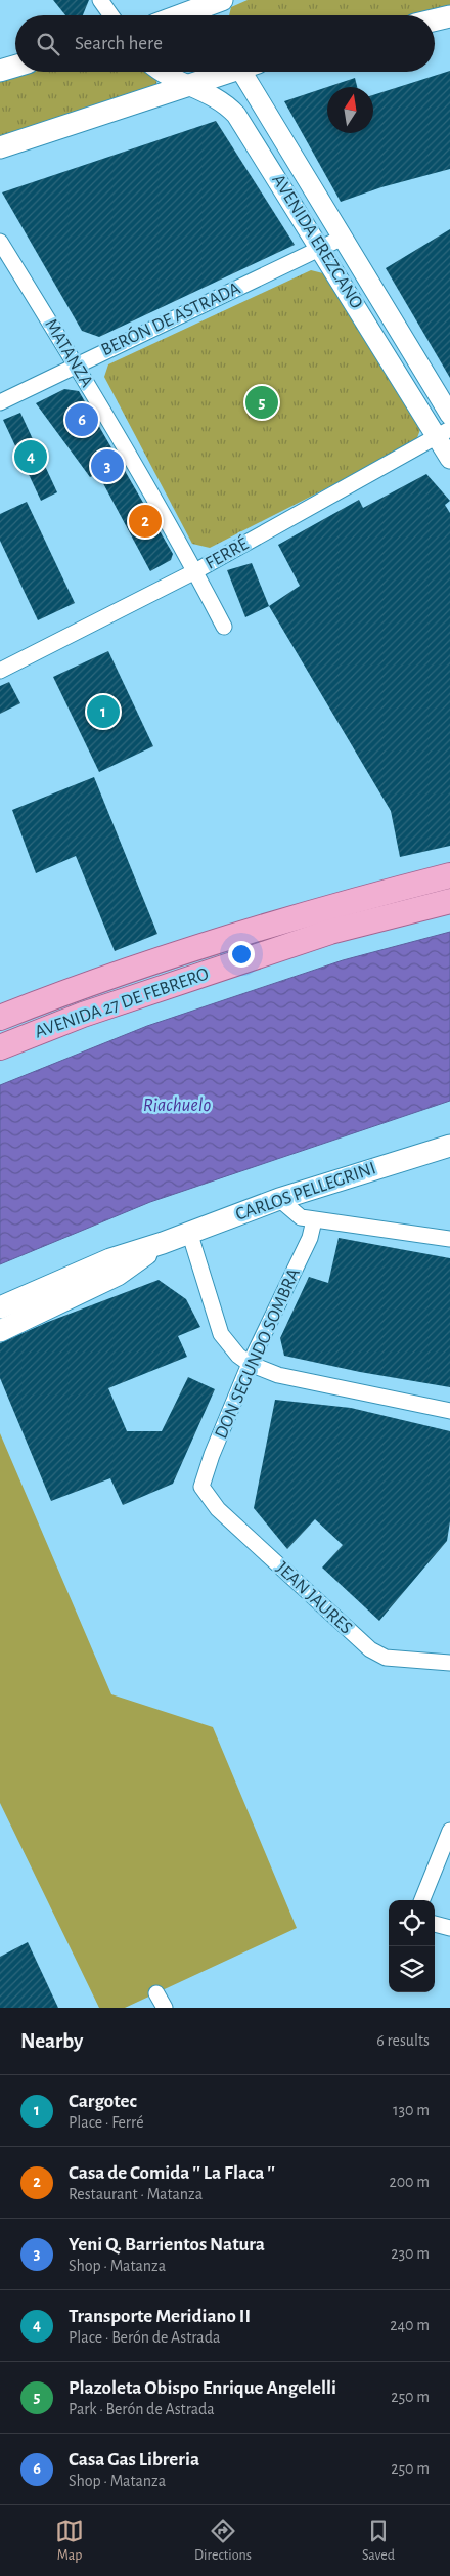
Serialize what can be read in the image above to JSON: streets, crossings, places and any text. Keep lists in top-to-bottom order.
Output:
{
  "streets": {
    "main road": ["AVENIDA 27 DE FEBRERO", "CARLOS PELLEGRINI"],
    "street": [
      "AVENIDA EREZCANO",
      "BERÓN DE ASTRADA",
      "MATANZA",
      "FERRÉ",
      "DON SEGUNDO SOMBRA",
      "JEAN JAURES"
    ]
  },
  "crossings": [
    ["AVENIDA EREZCANO", "BERÓN DE ASTRADA"],
    ["AVENIDA EREZCANO", "FERRÉ"],
    ["BERÓN DE ASTRADA", "MATANZA"],
    ["MATANZA", "FERRÉ"],
    ["DON SEGUNDO SOMBRA", "JEAN JAURES"]
  ],
  "water": ["Riachuelo"],
  "north": "top",
  "page": {
    "search": "Search here",
    "pins": [
      "5",
      "6",
      "4",
      "3",
      "2",
      "1"
    ],
    "heading": ["Nearby", "6 results"],
    "list": [
      {
        "mark": "1",
        "name": "Cargotec",
        "note": "Place · Ferré",
        "value": "130 m"
      },
      {
        "mark": "2",
        "name": "Casa de Comida '' La Flaca ''",
        "note": "Restaurant · Matanza",
        "value": "200 m"
      },
      {
        "mark": "3",
        "name": "Yeni Q. Barrientos Natura",
        "note": "Shop · Matanza",
        "value": "230 m"
      },
      {
        "mark": "4",
        "name": "Transporte Meridiano II",
        "note": "Place · Berón de Astrada",
        "value": "240 m"
      },
      {
        "mark": "5",
        "name": "Plazoleta Obispo Enrique Angelelli",
        "note": "Park · Berón de Astrada",
        "value": "250 m"
      },
      {
        "mark": "6",
        "name": "Casa Gas Libreria",
        "note": "Shop · Matanza",
        "value": "250 m"
      }
    ],
    "nav": ["Map", "Directions", "Saved"]
  }
}
